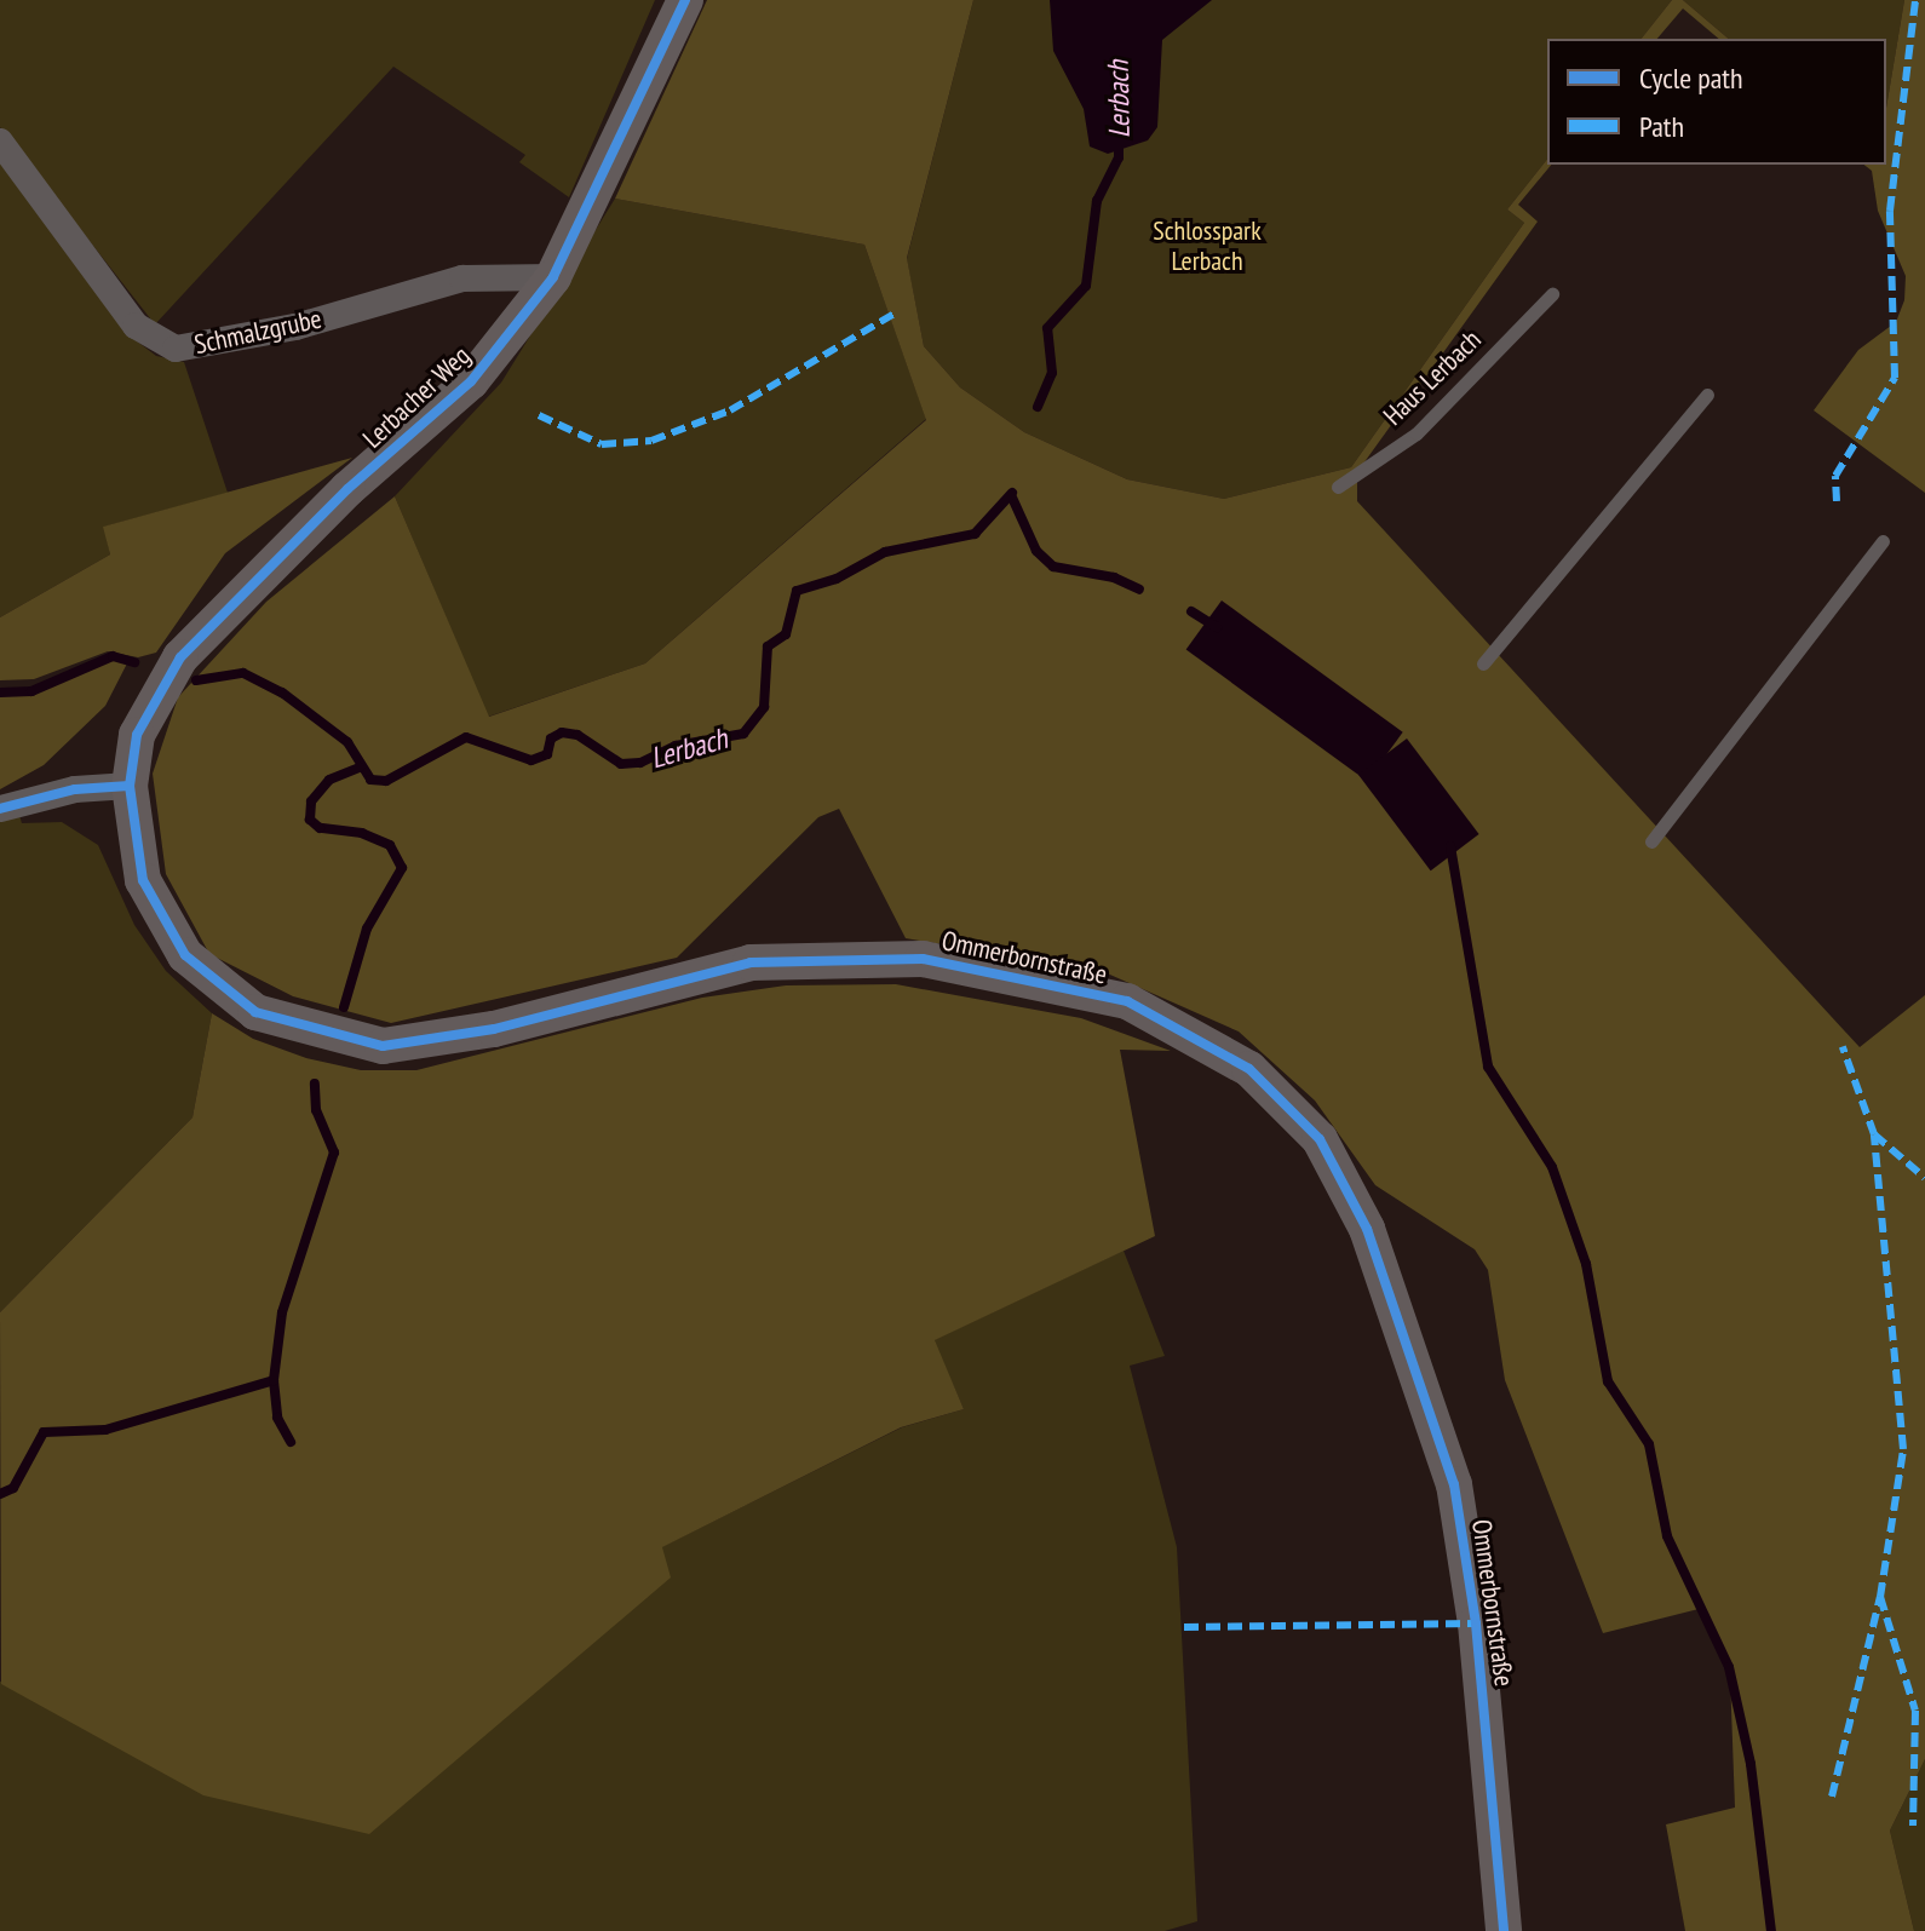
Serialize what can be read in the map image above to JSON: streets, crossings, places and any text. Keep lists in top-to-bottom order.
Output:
{
  "streets": {
    "street": ["Schmalzgrube", "Lerbacher Weg", "Ommerbornstraße"],
    "lane": ["Haus Lerbach"]
  },
  "crossings": [
    ["Schmalzgrube", "Lerbacher Weg"],
    ["Lerbacher Weg", "Ommerbornstraße"]
  ],
  "water": ["Lerbach"],
  "parks": ["Schlosspark Lerbach"],
  "legend": ["Cycle path", "Path"]
}
